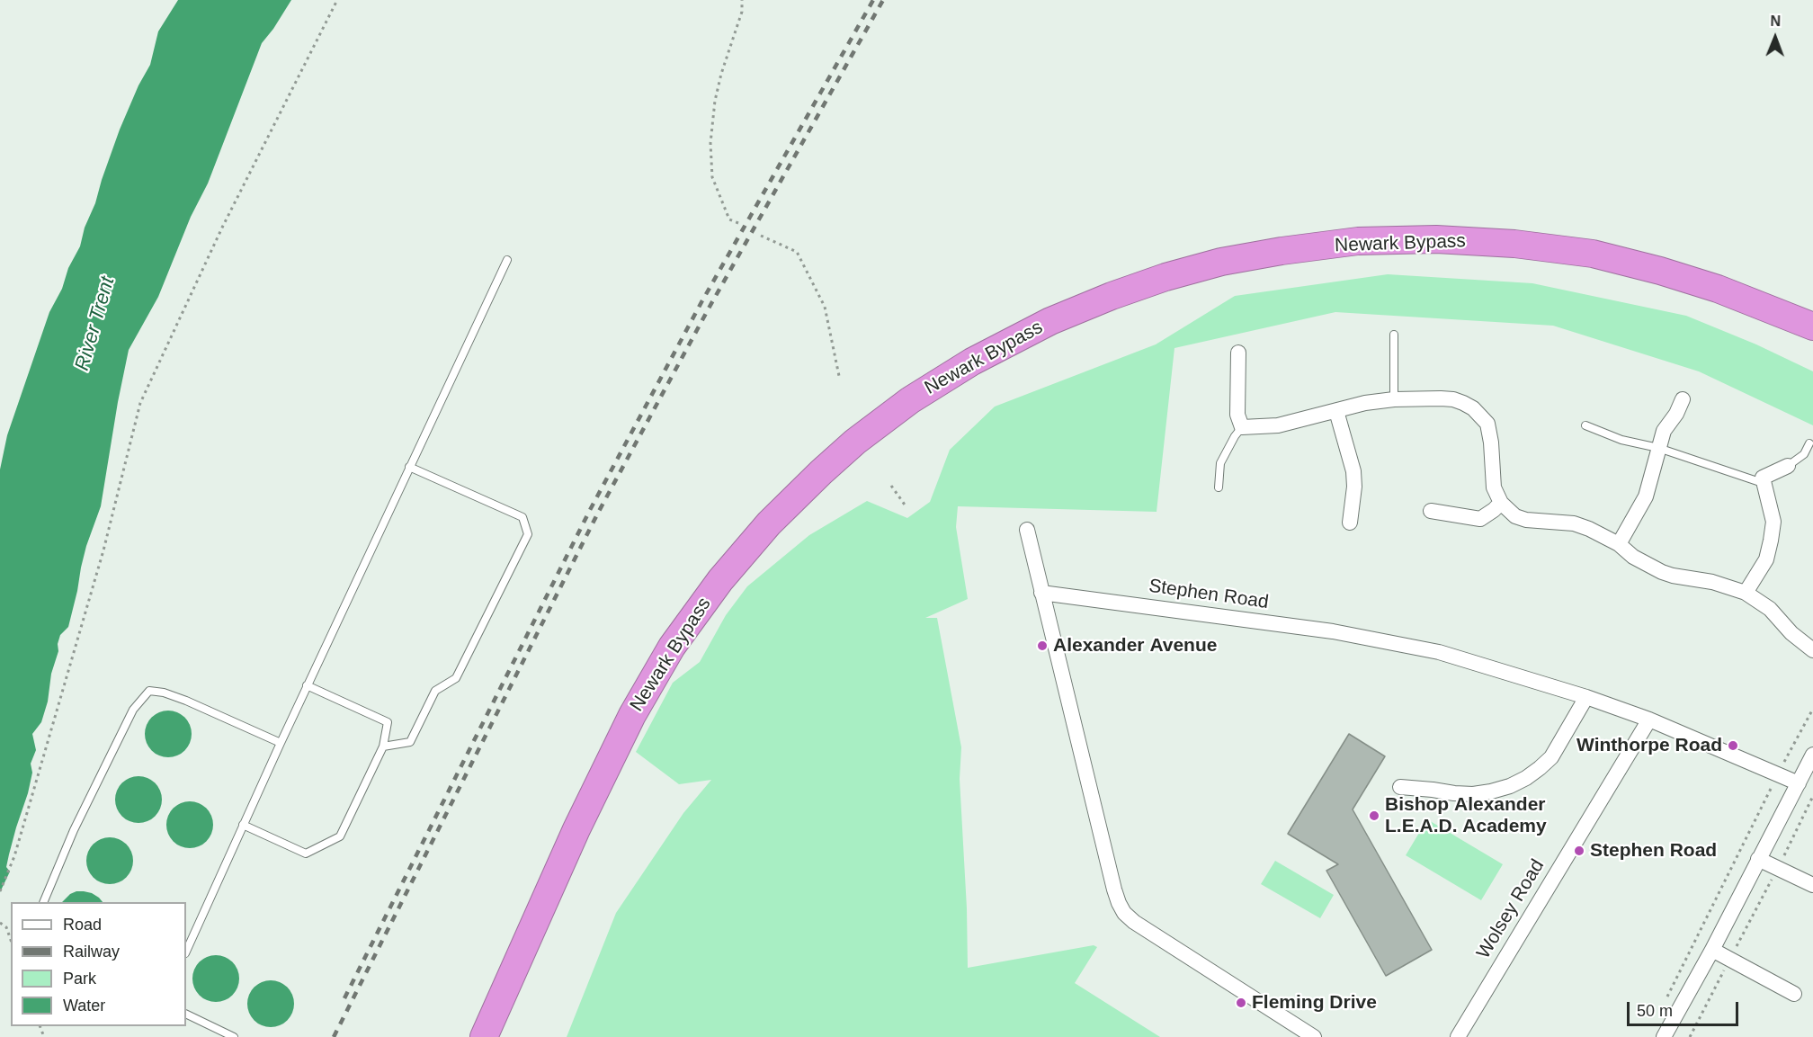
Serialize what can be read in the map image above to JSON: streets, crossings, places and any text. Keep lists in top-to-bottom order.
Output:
{
  "streets": {
    "highway": ["Newark Bypass"],
    "street": ["Stephen Road", "Wolsey Road"]
  },
  "crossings": [
    ["Stephen Road", "Wolsey Road"]
  ],
  "water": ["River Trent"],
  "places": [
    "Alexander Avenue",
    "Winthorpe Road",
    "Bishop Alexander L.E.A.D. Academy",
    "Stephen Road",
    "Fleming Drive"
  ],
  "legend": [
    "Road",
    "Railway",
    "Park",
    "Water"
  ],
  "scale_bar": "50 m",
  "north": "top"
}
